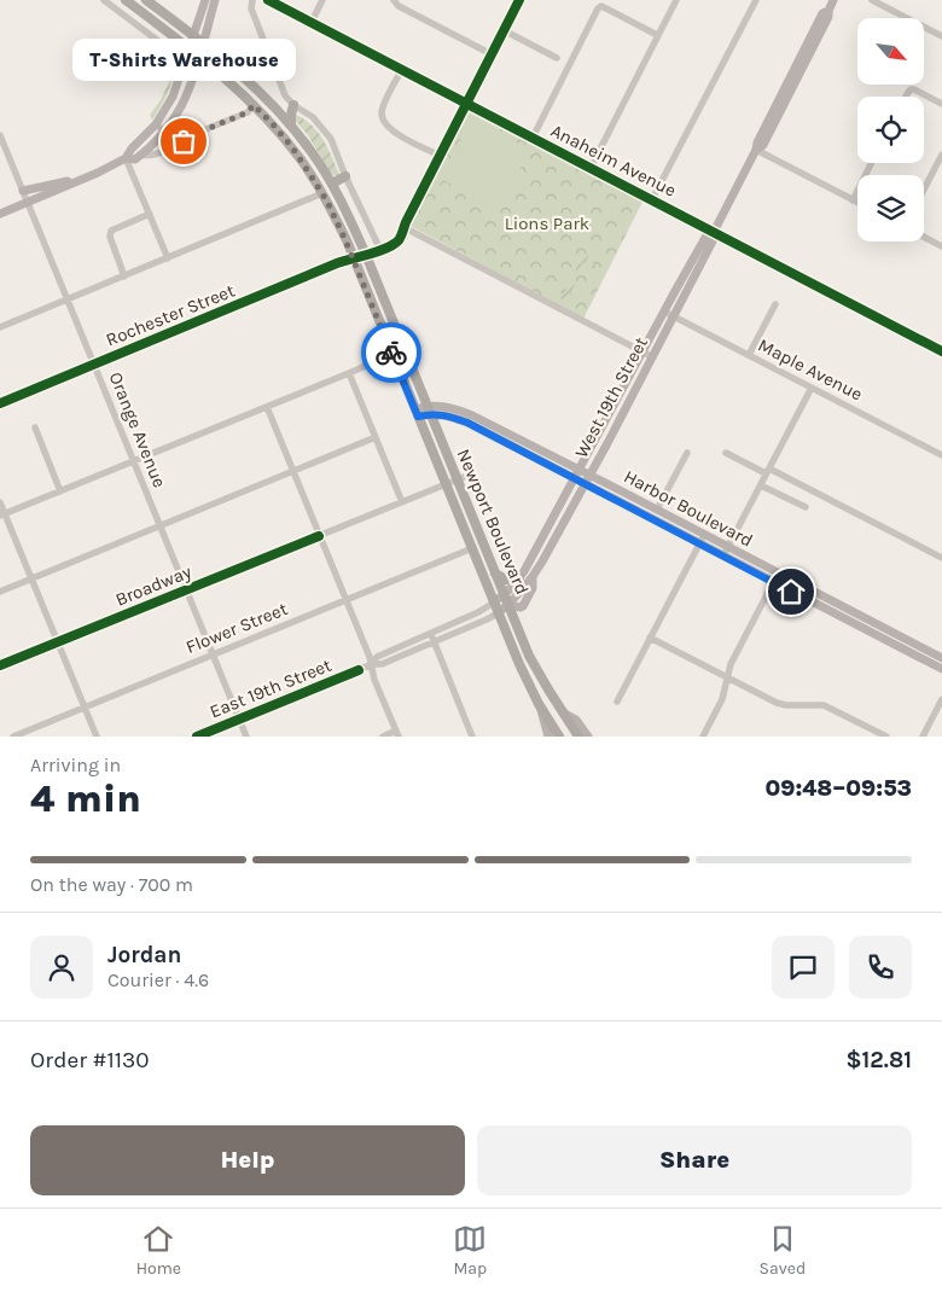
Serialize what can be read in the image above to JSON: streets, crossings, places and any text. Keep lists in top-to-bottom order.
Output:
{
  "streets": {
    "highway": ["Newport Boulevard"],
    "main road": ["West 19th Street", "Harbor Boulevard"],
    "street": [
      "Anaheim Avenue",
      "Rochester Street",
      "Maple Avenue",
      "Orange Avenue",
      "Broadway",
      "Flower Street",
      "East 19th Street"
    ]
  },
  "crossings": [
    ["Anaheim Avenue", "West 19th Street"],
    ["Rochester Street", "Orange Avenue"],
    ["Rochester Street", "Newport Boulevard"],
    ["Maple Avenue", "West 19th Street"],
    ["West 19th Street", "Harbor Boulevard"],
    ["West 19th Street", "Newport Boulevard"],
    ["West 19th Street", "East 19th Street"],
    ["Orange Avenue", "Broadway"],
    ["Orange Avenue", "Flower Street"],
    ["Orange Avenue", "East 19th Street"],
    ["Harbor Boulevard", "Newport Boulevard"],
    ["Newport Boulevard", "Broadway"],
    ["Newport Boulevard", "Flower Street"]
  ],
  "parks": ["Lions Park"],
  "places": ["T-Shirts Warehouse"],
  "north": "bottom right",
  "page": {
    "bubble": "T-Shirts Warehouse",
    "heading": ["4 min", "Arriving in", "09:48–09:53"],
    "panel": [
      "Jordan",
      "Courier · 4.6",
      "Order #1130",
      "$12.81"
    ],
    "bar": "On the way · 700 m",
    "buttons": ["Help", "Share"],
    "tabs": ["Home", "Map", "Saved"]
  }
}
